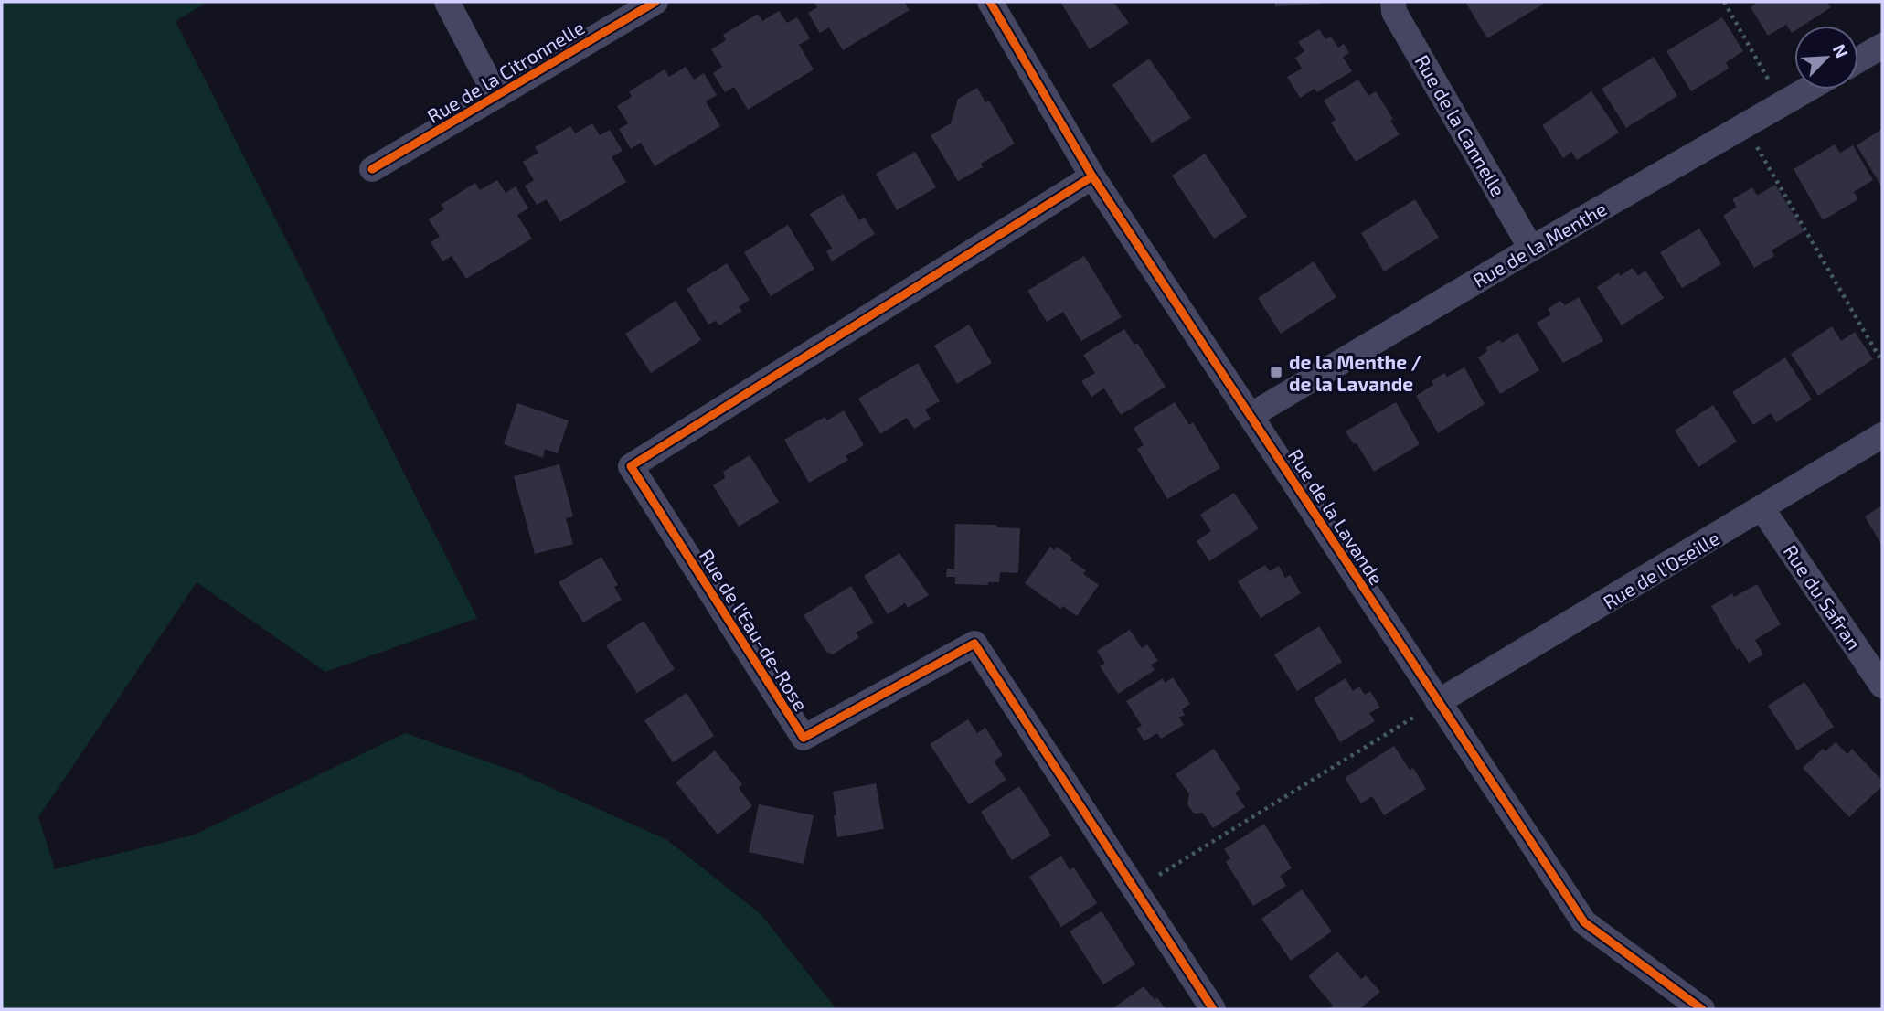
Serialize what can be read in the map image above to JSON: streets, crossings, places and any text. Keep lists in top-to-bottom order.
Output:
{
  "streets": {
    "street": [
      "Rue de la Citronnelle",
      "Rue de la Cannelle",
      "Rue de la Menthe",
      "Rue de la Lavande",
      "Rue de l'Oseille",
      "Rue du Safran",
      "Rue de l'Eau-de-Rose"
    ]
  },
  "crossings": [
    ["Rue de la Cannelle", "Rue de la Menthe"],
    ["Rue de la Menthe", "Rue de la Lavande"],
    ["Rue de la Lavande", "Rue de l'Oseille"],
    ["Rue de la Lavande", "Rue de l'Eau-de-Rose"],
    ["Rue de l'Oseille", "Rue du Safran"]
  ],
  "places": {
    "transit": ["de la Menthe / de la Lavande"]
  },
  "north": "top right"
}
